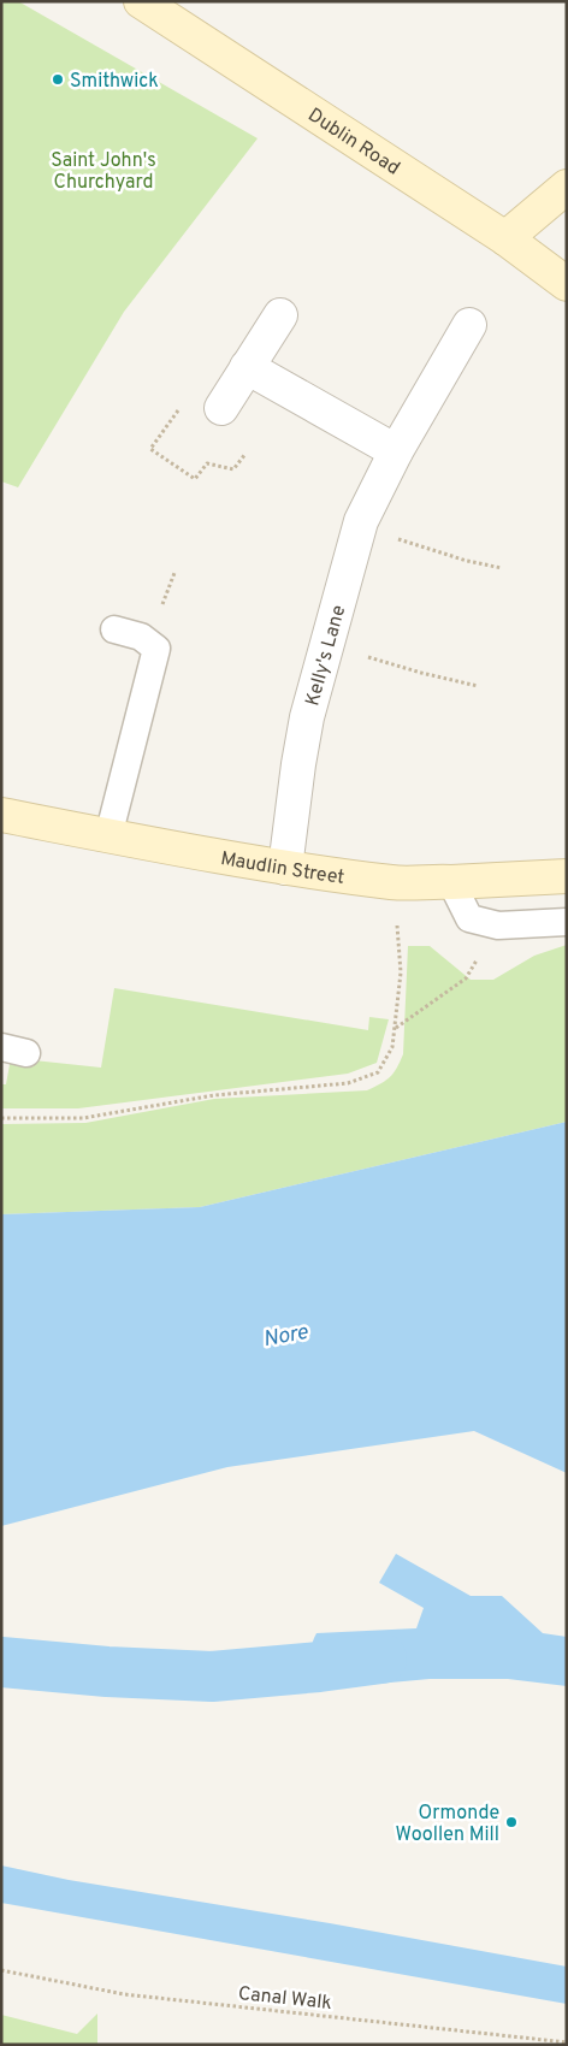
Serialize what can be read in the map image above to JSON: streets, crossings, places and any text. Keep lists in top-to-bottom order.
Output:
{
  "streets": {
    "street": ["Dublin Road", "Kelly's Lane", "Maudlin Street"],
    "path": ["Canal Walk"]
  },
  "crossings": [
    ["Kelly's Lane", "Maudlin Street"]
  ],
  "water": ["Nore"],
  "parks": ["Saint John's Churchyard"],
  "places": ["Smithwick", "Ormonde Woollen Mill"]
}
